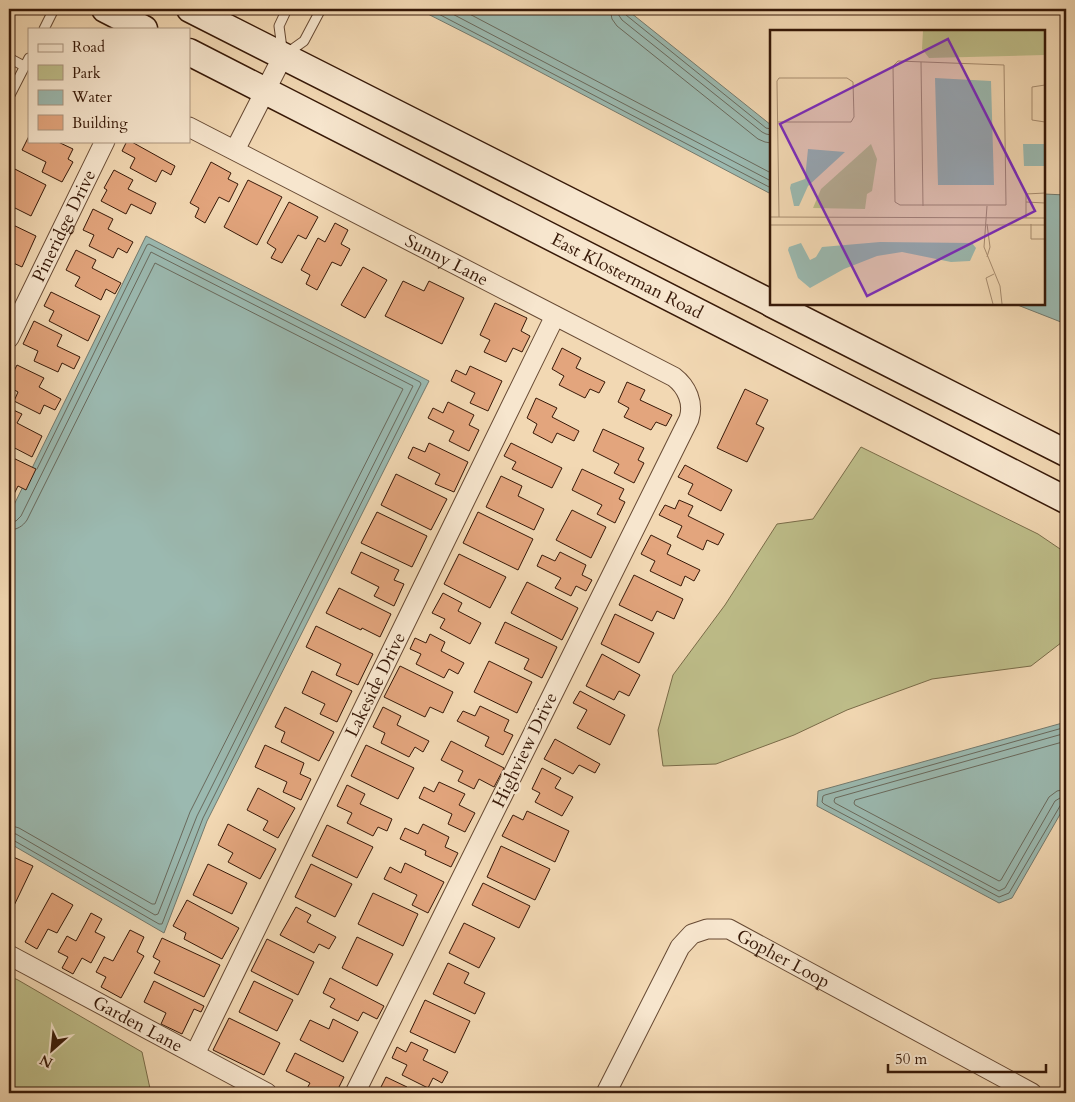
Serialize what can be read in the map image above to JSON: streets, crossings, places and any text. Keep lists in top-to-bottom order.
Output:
{
  "streets": {
    "main road": ["East Klosterman Road"],
    "street": [
      "Pineridge Drive",
      "Sunny Lane",
      "Lakeside Drive",
      "Highview Drive",
      "Gopher Loop",
      "Garden Lane"
    ]
  },
  "crossings": [
    ["Sunny Lane", "Lakeside Drive"],
    ["Sunny Lane", "Highview Drive"],
    ["Lakeside Drive", "Garden Lane"]
  ],
  "legend": [
    "Road",
    "Park",
    "Water",
    "Building"
  ],
  "scale_bar": "50 m",
  "north": "bottom left"
}
